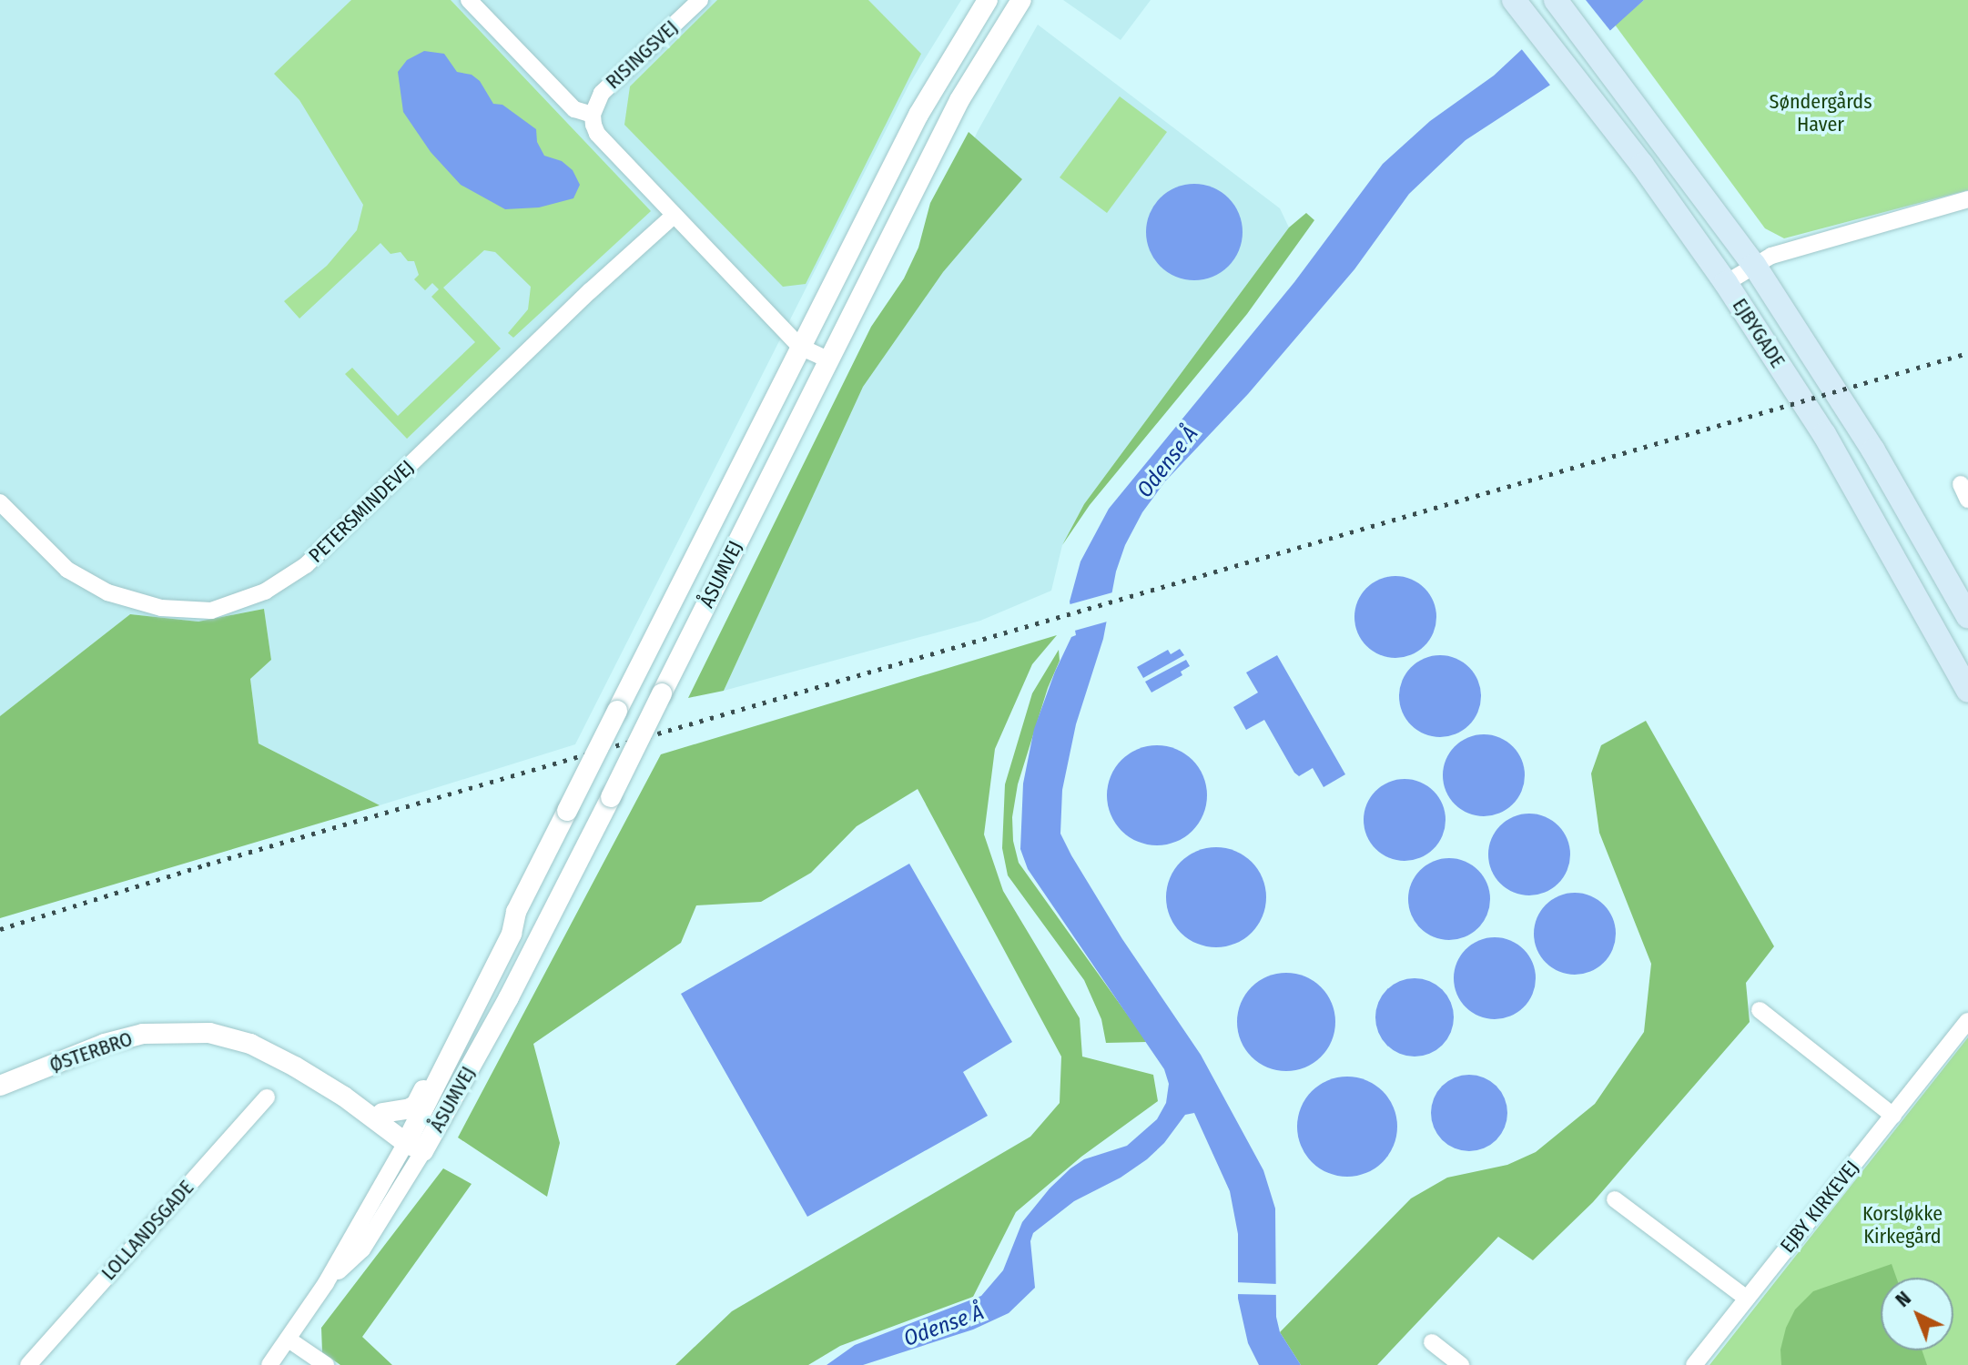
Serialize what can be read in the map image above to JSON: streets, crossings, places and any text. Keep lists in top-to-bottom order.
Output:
{
  "streets": {
    "main road": ["EJBYGADE"],
    "street": [
      "RISINGSVEJ",
      "PETERSMINDEVEJ",
      "ÅSUMVEJ",
      "ØSTERBRO",
      "EJBY KIRKEVEJ",
      "LOLLANDSGADE"
    ]
  },
  "crossings": [
    ["ÅSUMVEJ", "ØSTERBRO"]
  ],
  "water": ["Odense Å"],
  "parks": ["Søndergårds Haver", "Korsløkke Kirkegård"],
  "north": "top left"
}
